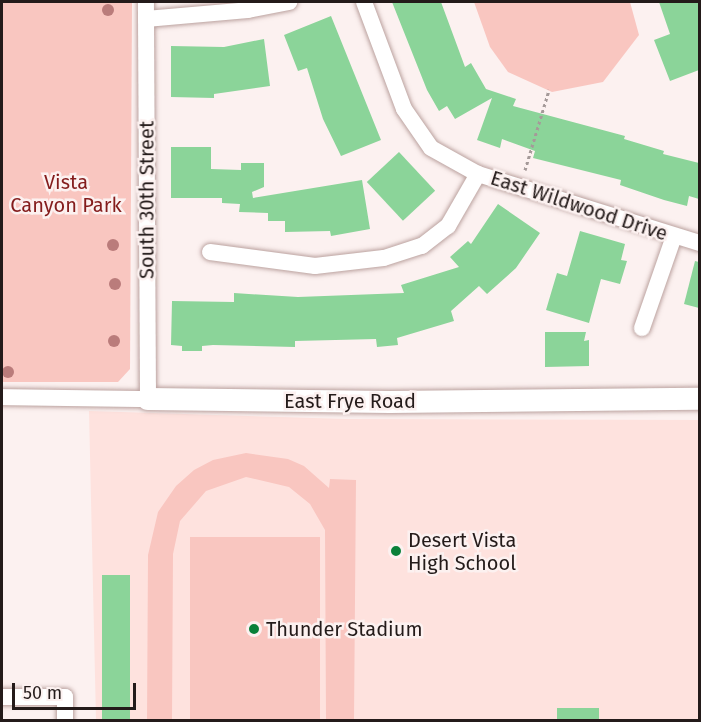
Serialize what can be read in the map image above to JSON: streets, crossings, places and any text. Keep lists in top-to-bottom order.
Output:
{
  "streets": {
    "street": ["South 30th Street", "East Wildwood Drive", "East Frye Road"]
  },
  "crossings": [
    ["South 30th Street", "East Frye Road"]
  ],
  "parks": ["Vista Canyon Park"],
  "places": ["Desert Vista High School", "Thunder Stadium"],
  "scale_bar": "50 m"
}
